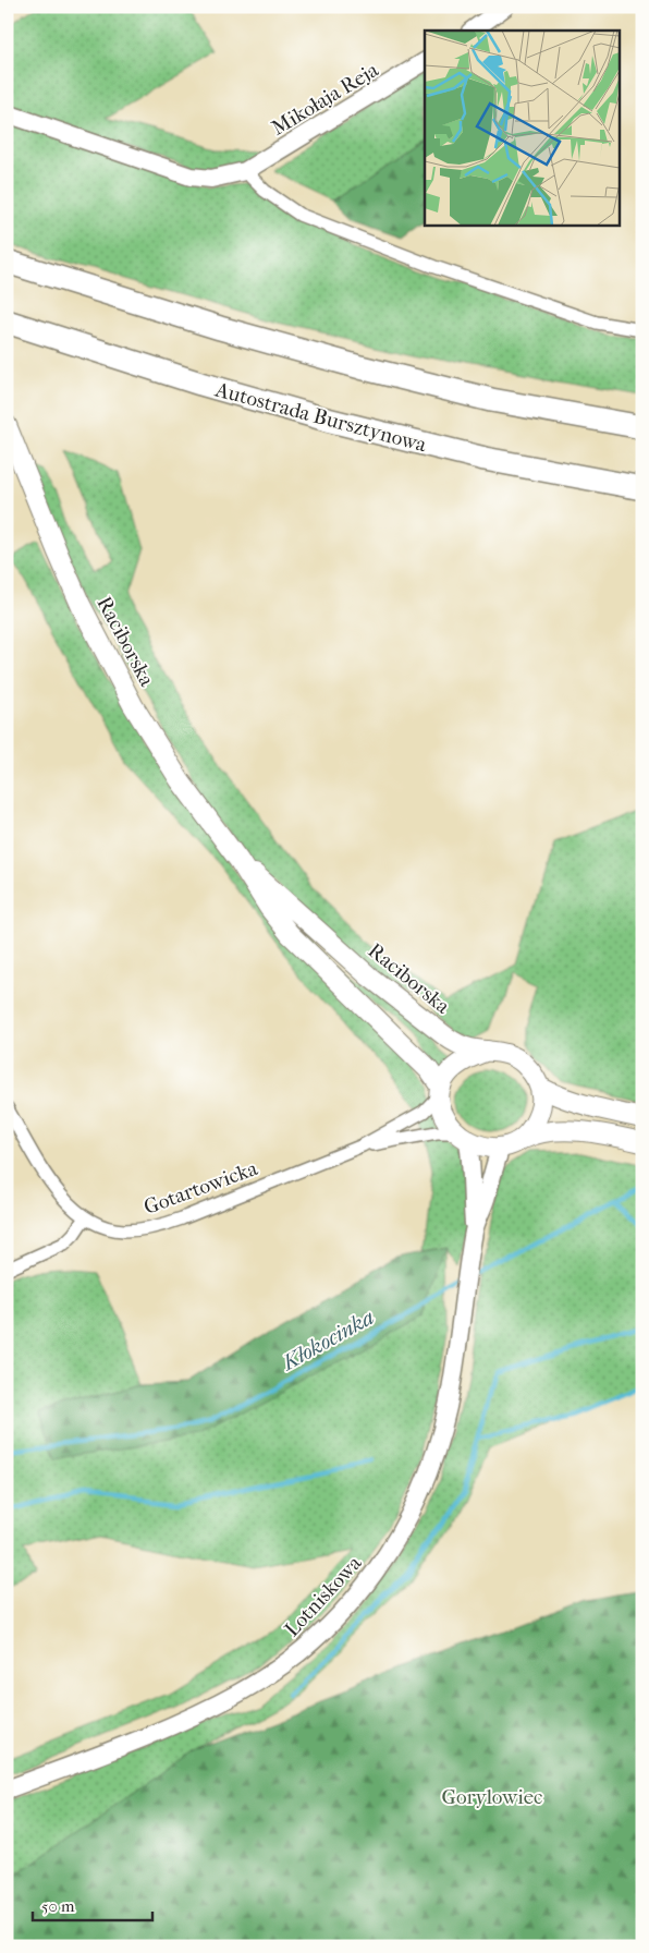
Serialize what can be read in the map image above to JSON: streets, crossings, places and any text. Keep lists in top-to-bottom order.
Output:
{
  "streets": {
    "highway": ["Autostrada Bursztynowa"],
    "main road": ["Mikołaja Reja", "Raciborska", "Lotniskowa"],
    "street": ["Gotartowicka"]
  },
  "crossings": [
    ["Raciborska", "Gotartowicka"],
    ["Raciborska", "Lotniskowa"],
    ["Gotartowicka", "Lotniskowa"]
  ],
  "water": ["Kłokocinka"],
  "parks": ["Gorylowiec"],
  "scale_bar": "50 m"
}
